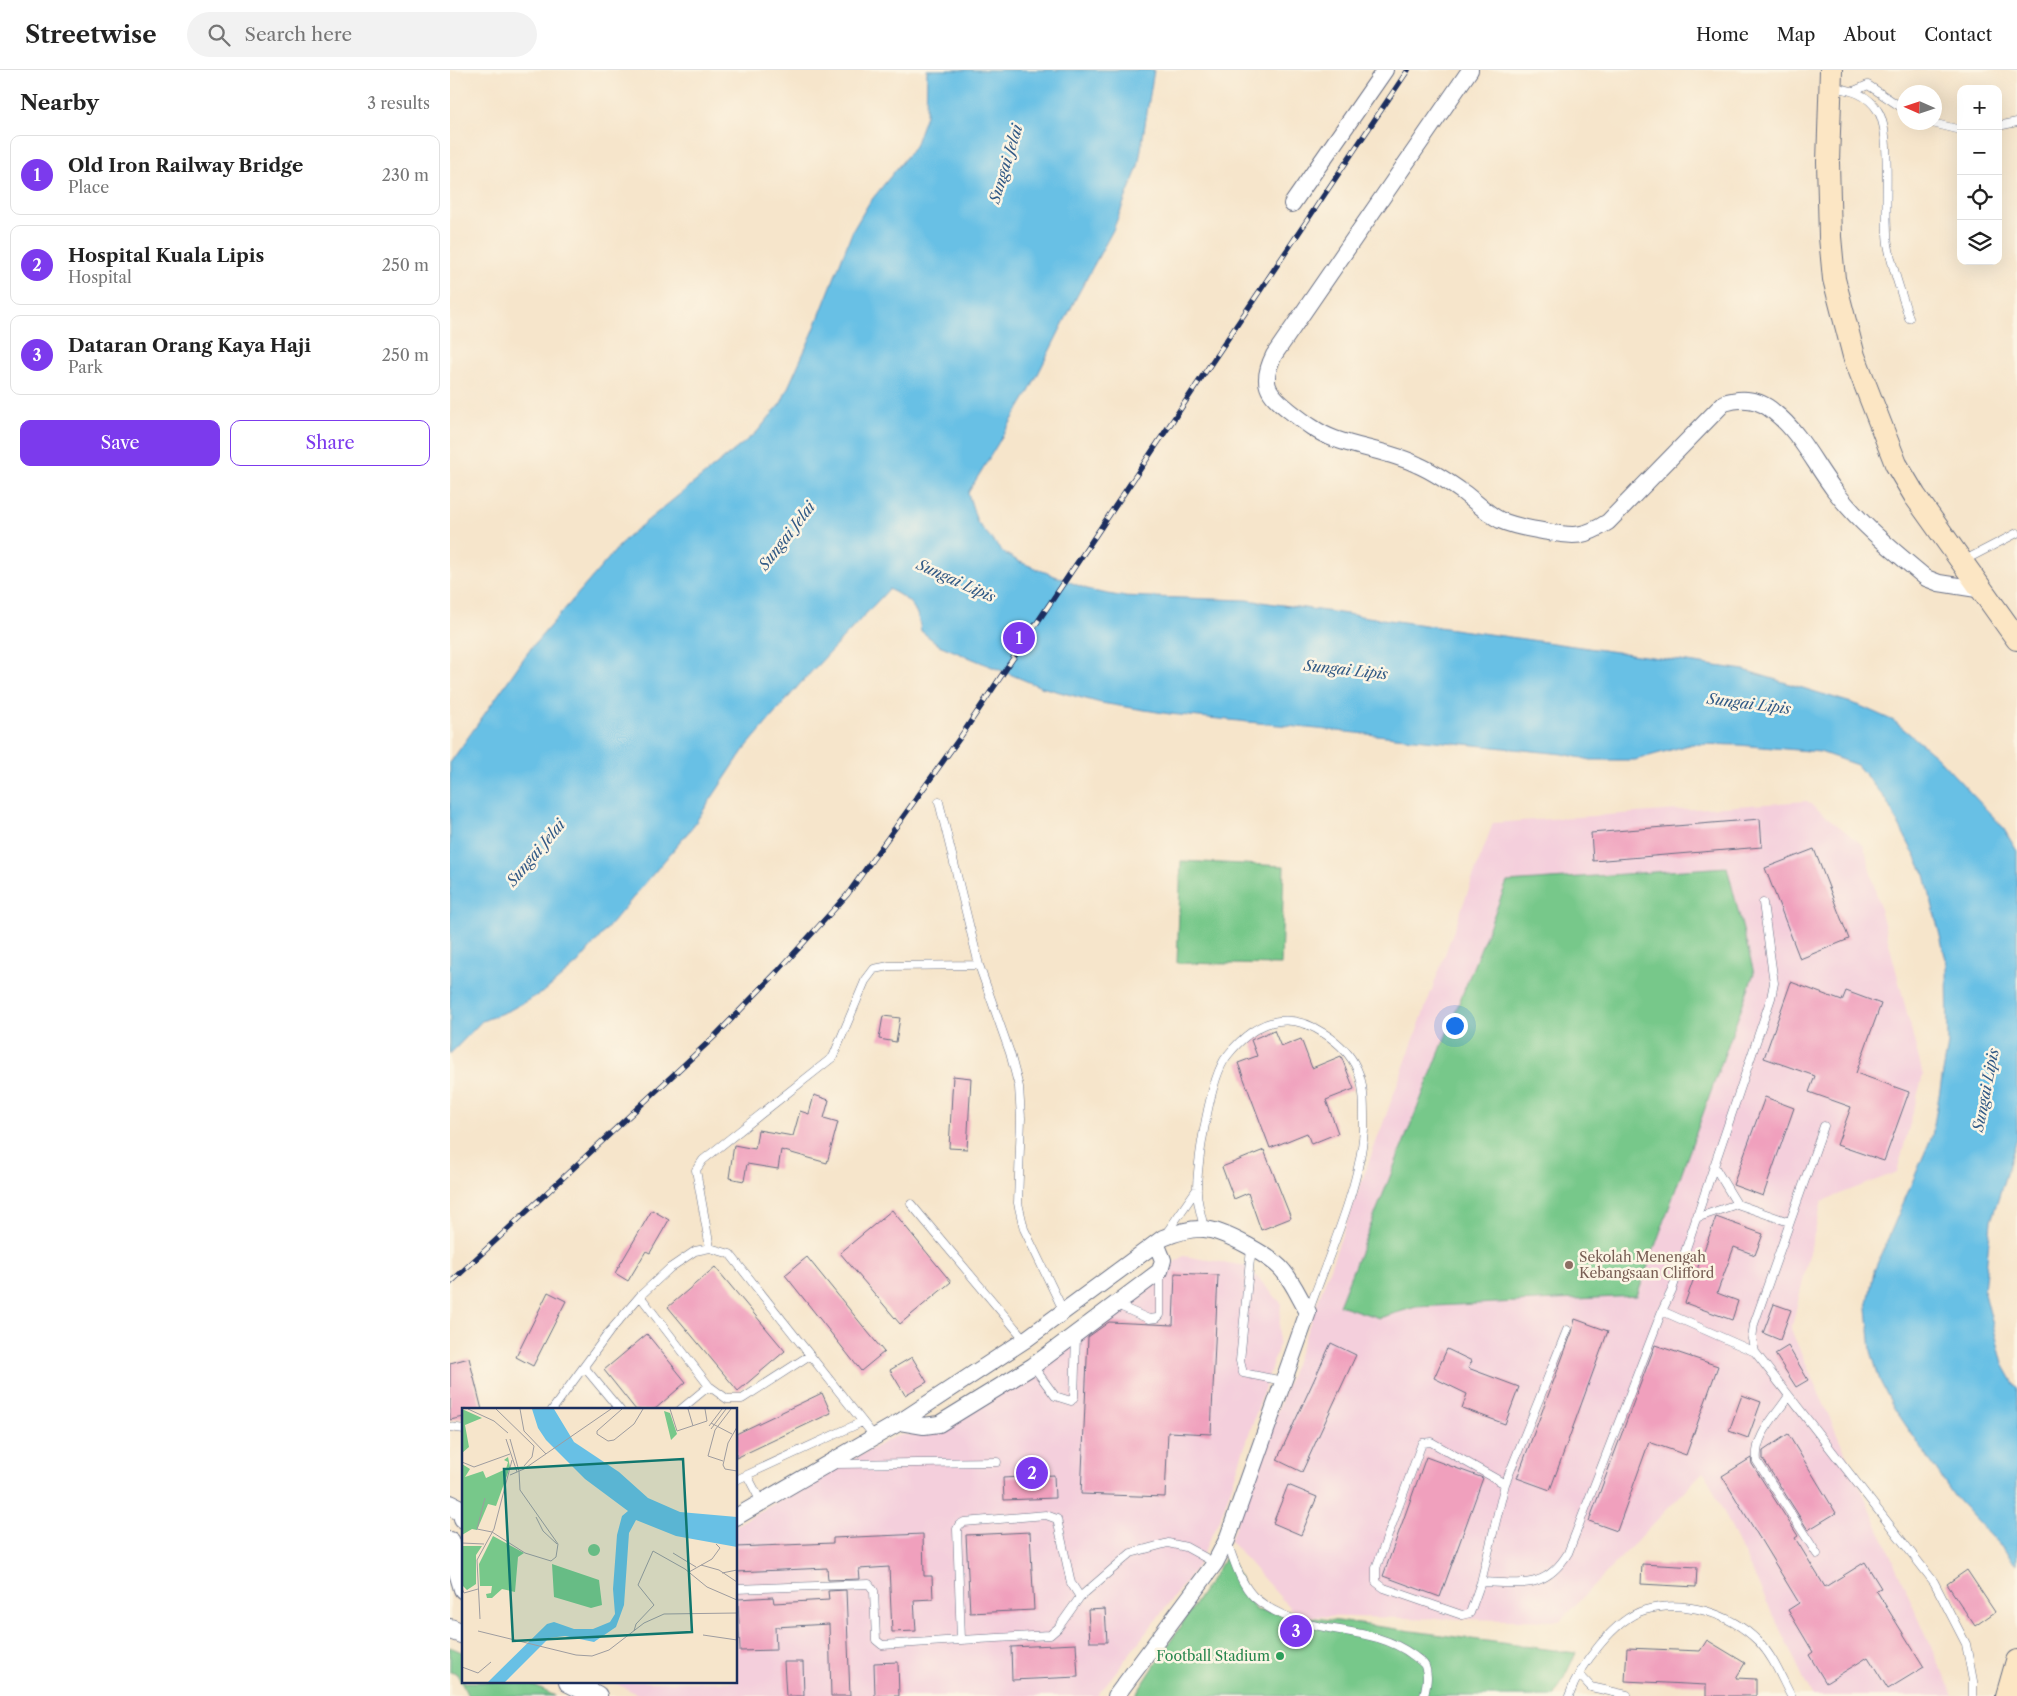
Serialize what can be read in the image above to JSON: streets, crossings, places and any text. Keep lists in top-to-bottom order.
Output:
{
  "water": ["Sungai Jelai", "Sungai Lipis"],
  "places": ["Sekolah Menengah Kebangsaan Clifford", "Football Stadium"],
  "north": "left",
  "page": {
    "header": "Streetwise",
    "search": "Search here",
    "nav": [
      "Home",
      "Map",
      "About",
      "Contact"
    ],
    "heading": ["Nearby", "3 results"],
    "map_buttons": ["+", "−"],
    "list": [
      {
        "mark": "1",
        "name": "Old Iron Railway Bridge",
        "note": "Place",
        "value": "230 m"
      },
      {
        "mark": "2",
        "name": "Hospital Kuala Lipis",
        "note": "Hospital",
        "value": "250 m"
      },
      {
        "mark": "3",
        "name": "Dataran Orang Kaya Haji",
        "note": "Park",
        "value": "250 m"
      }
    ],
    "buttons": ["Save", "Share"],
    "pins": ["1", "2", "3"]
  }
}
